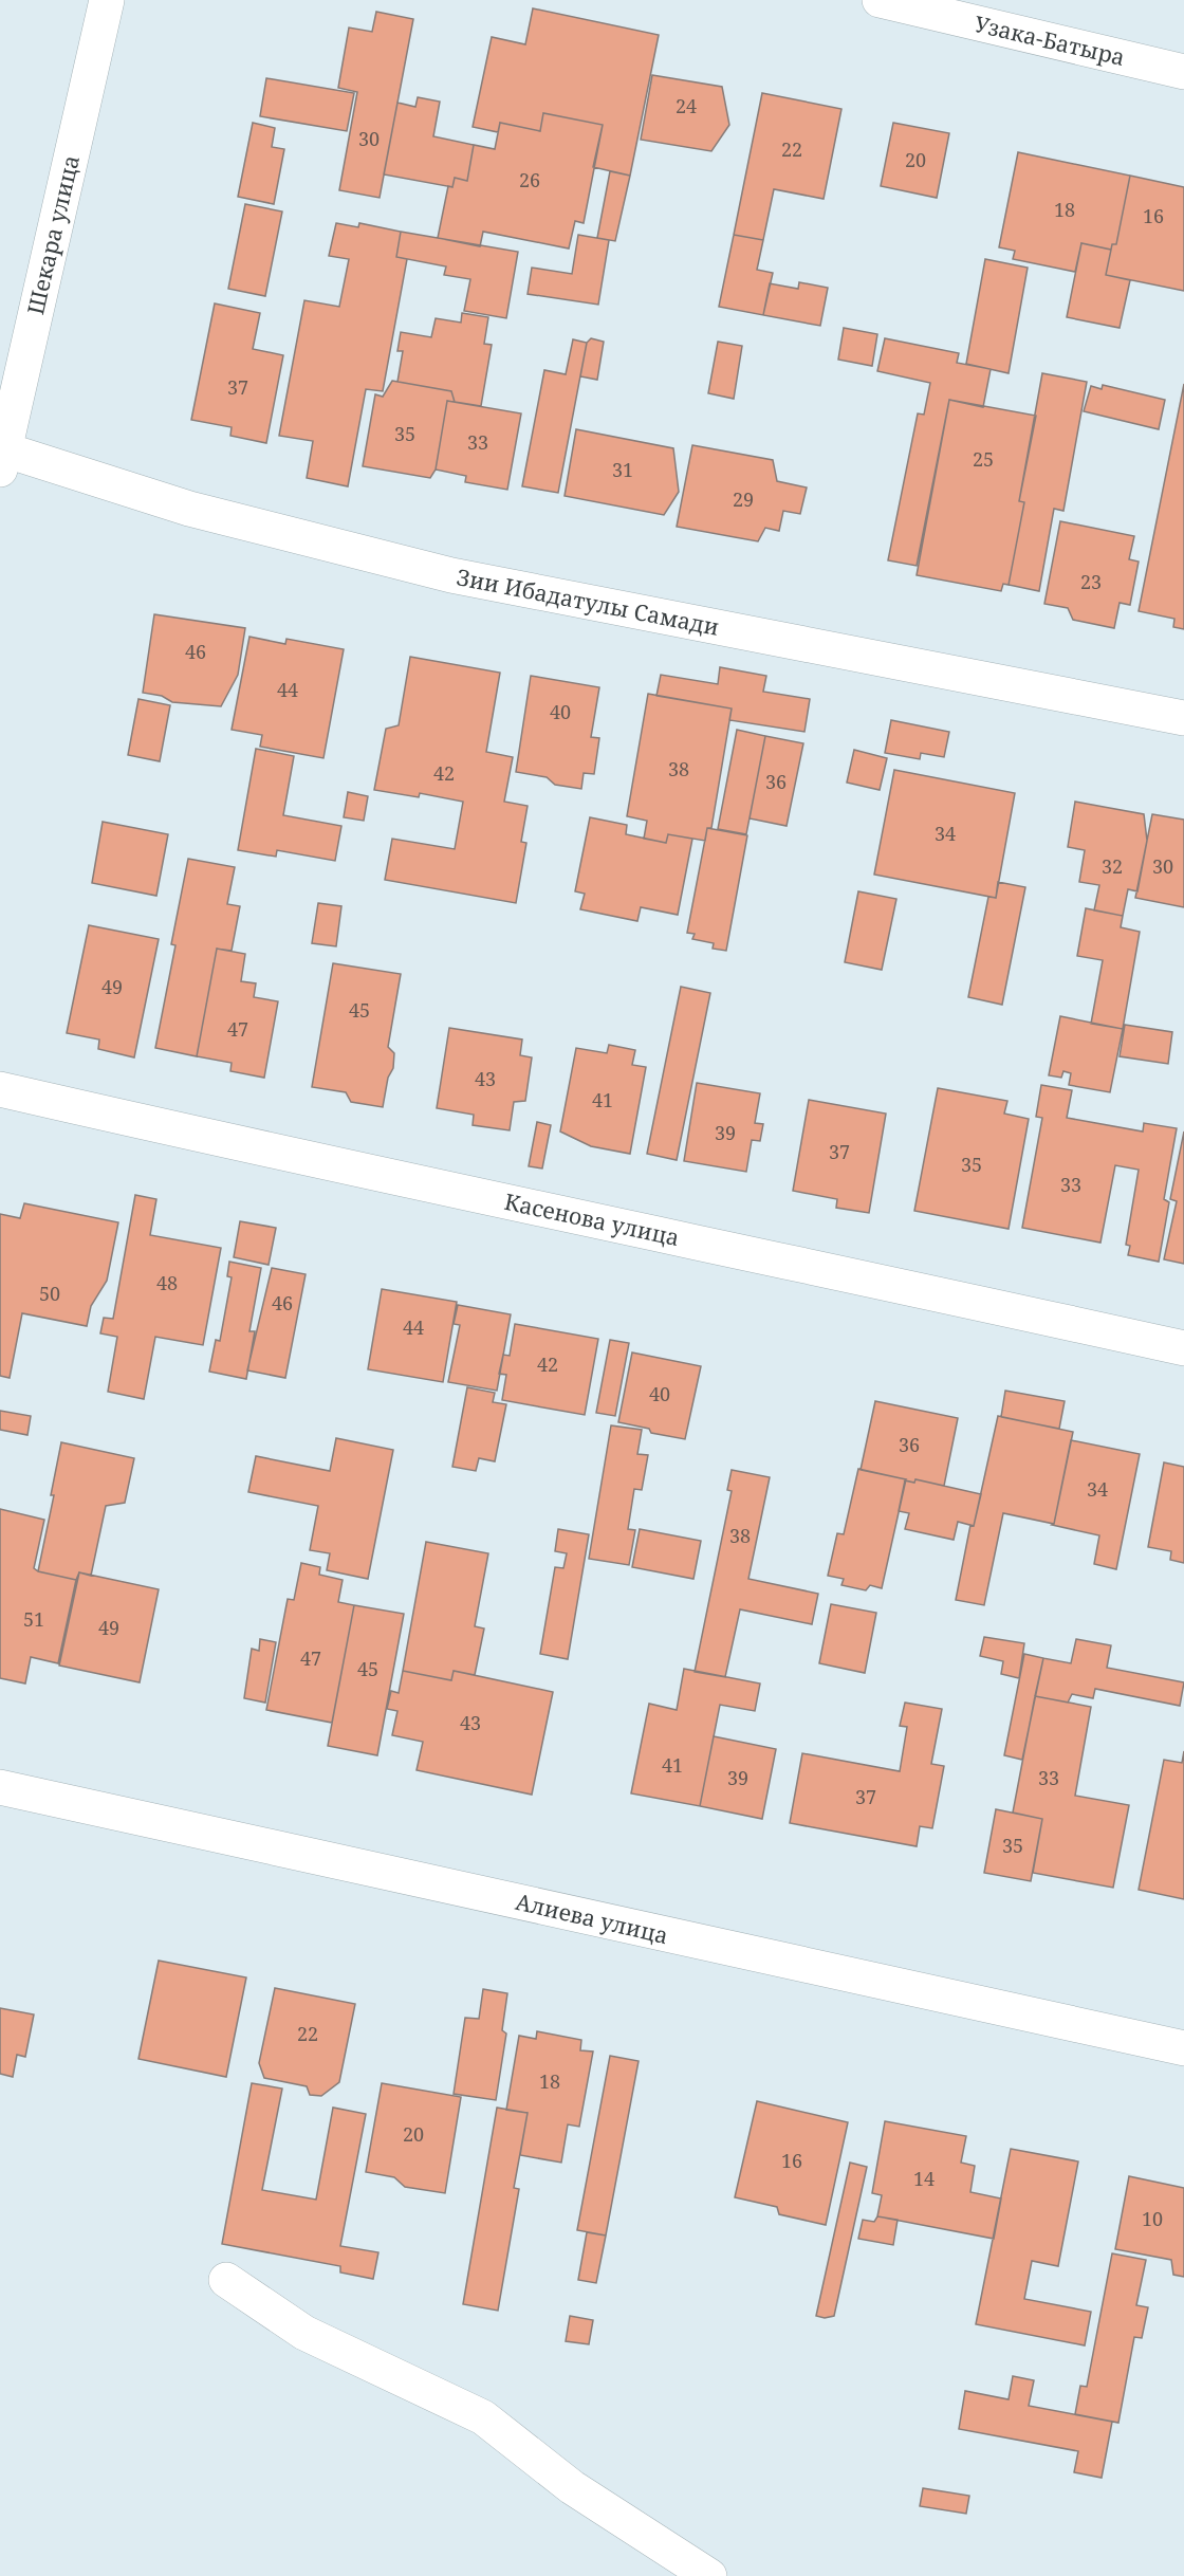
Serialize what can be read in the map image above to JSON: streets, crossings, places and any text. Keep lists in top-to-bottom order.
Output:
{
  "streets": {
    "street": [
      "Узака-Батыра",
      "Шекара улица",
      "Зии Ибадатулы Самади",
      "Касенова улица",
      "Алиева улица"
    ]
  },
  "crossings": [
    ["Шекара улица", "Зии Ибадатулы Самади"]
  ],
  "house_numbers": [
    "24",
    "30",
    "22",
    "20",
    "26",
    "18",
    "16",
    "37",
    "35",
    "33",
    "25",
    "31",
    "29",
    "23",
    "46",
    "44",
    "40",
    "38",
    "42",
    "36",
    "34",
    "32",
    "30",
    "49",
    "45",
    "47",
    "43",
    "41",
    "39",
    "37",
    "35",
    "33",
    "48",
    "50",
    "46",
    "44",
    "42",
    "40",
    "36",
    "34",
    "38",
    "51",
    "49",
    "47",
    "45",
    "43",
    "41",
    "39",
    "33",
    "37",
    "35",
    "22",
    "18",
    "20",
    "16",
    "14",
    "10"
  ]
}
